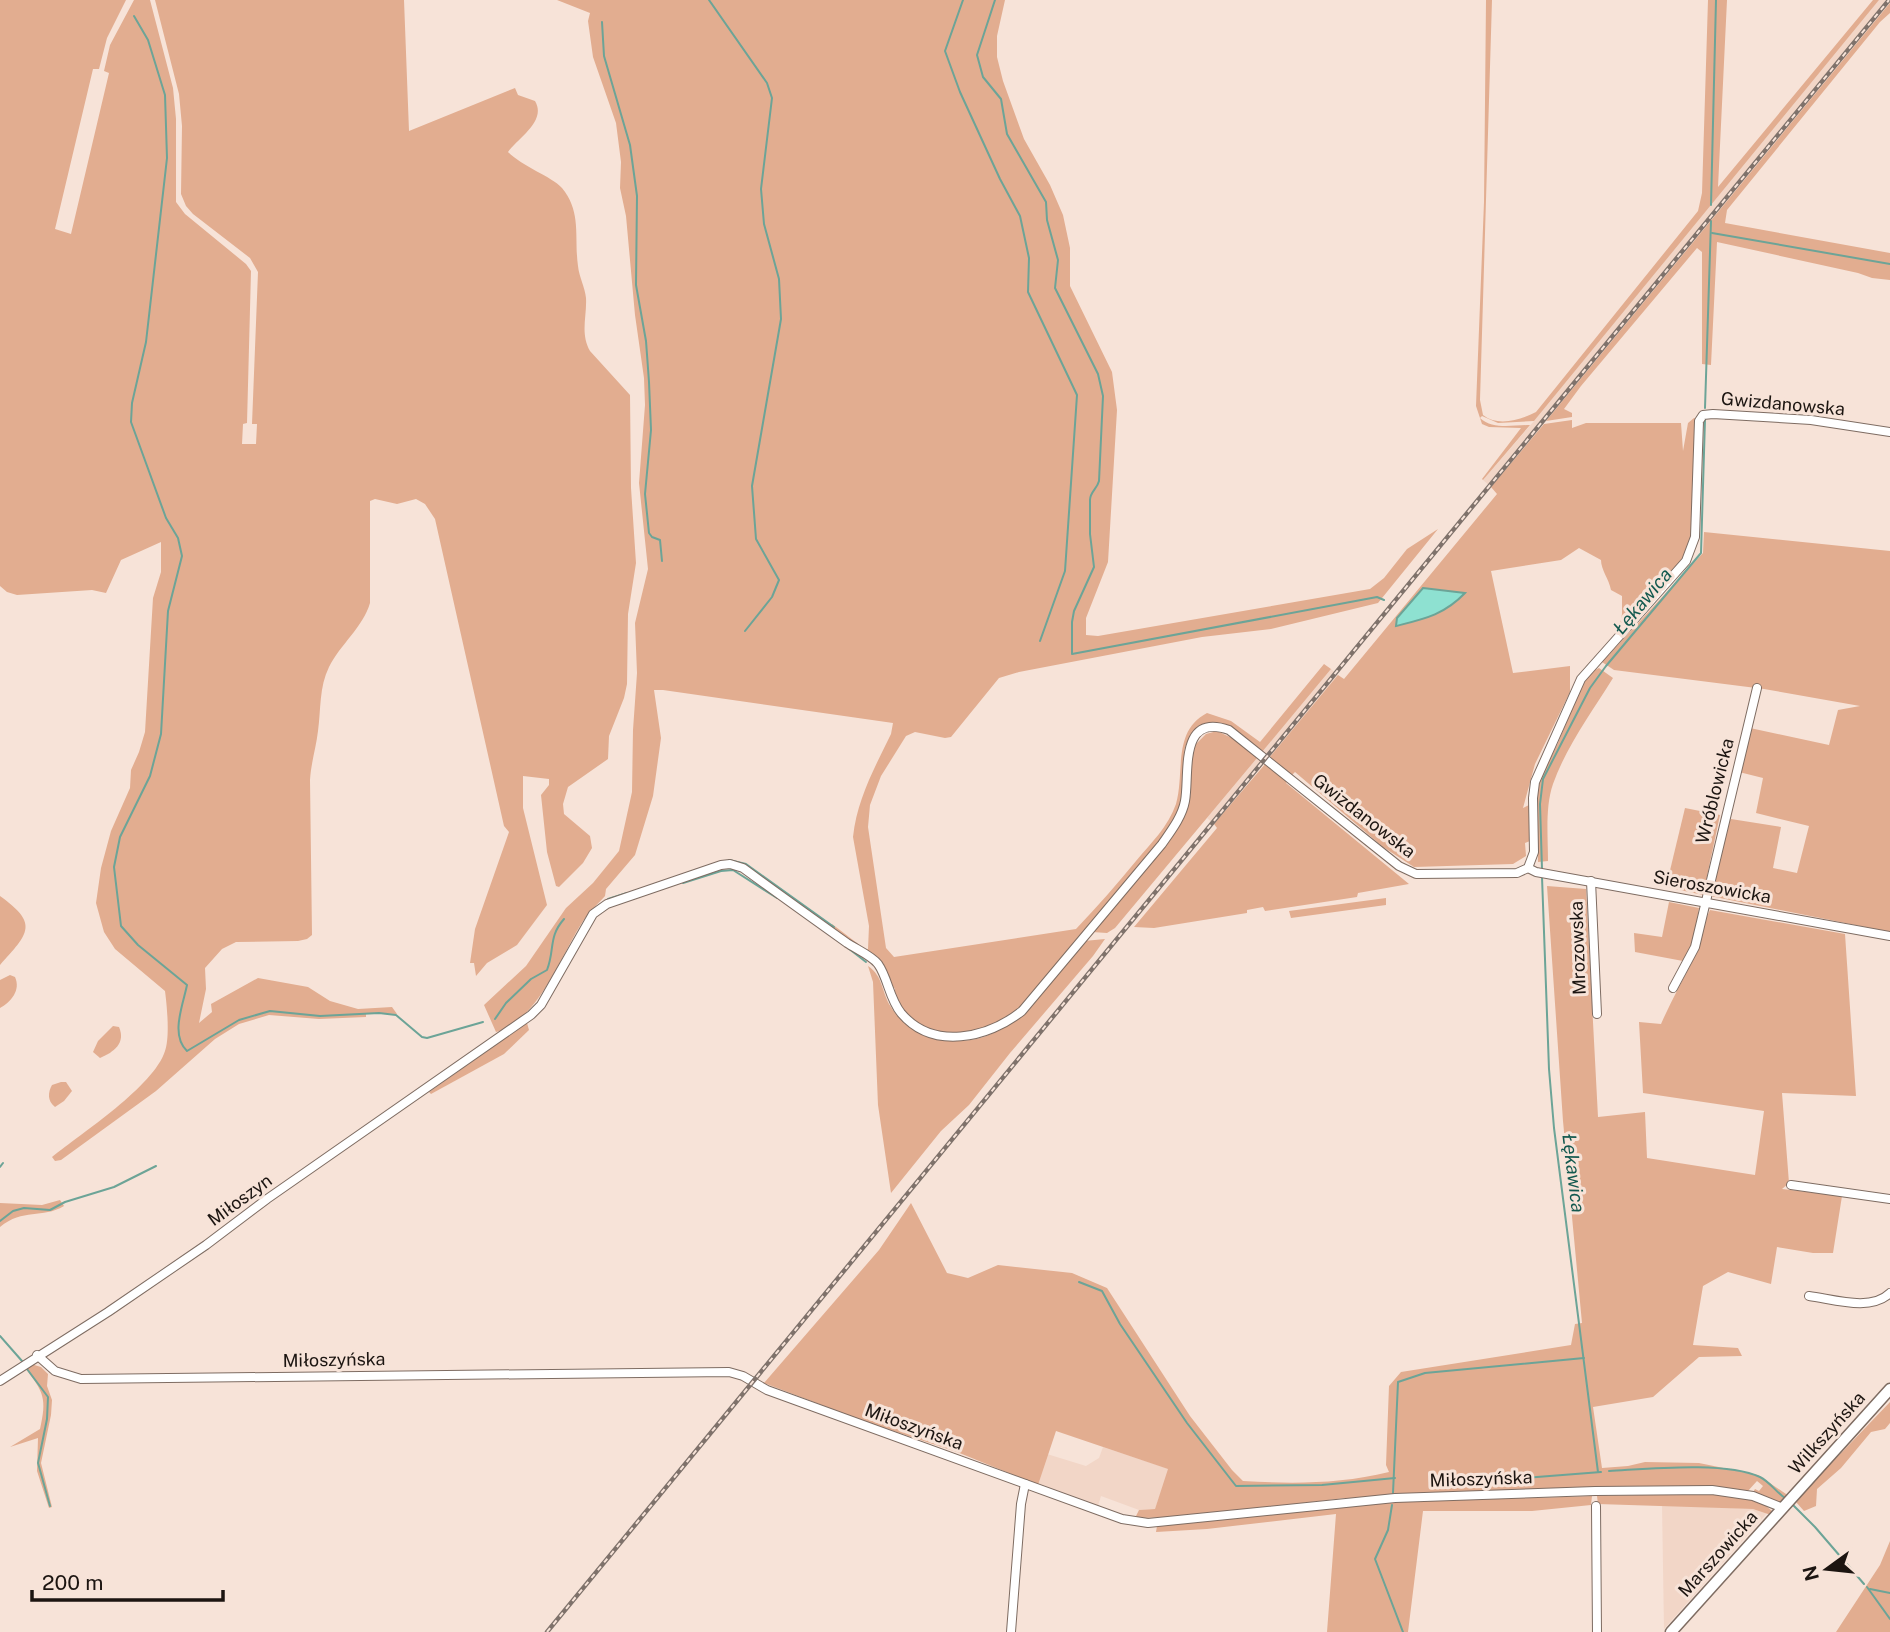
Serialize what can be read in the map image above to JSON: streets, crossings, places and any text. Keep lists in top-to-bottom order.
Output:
{
  "streets": {
    "street": [
      "Gwizdanowska",
      "Wróblowicka",
      "Sieroszowicka",
      "Mrozowska",
      "Miłoszyn",
      "Miłoszyńska",
      "Wilkszyńska",
      "Marszowicka"
    ]
  },
  "crossings": [
    ["Gwizdanowska", "Sieroszowicka"],
    ["Gwizdanowska", "Miłoszyn"],
    ["Wróblowicka", "Sieroszowicka"],
    ["Sieroszowicka", "Mrozowska"],
    ["Miłoszyn", "Miłoszyńska"],
    ["Miłoszyńska", "Wilkszyńska"],
    ["Miłoszyńska", "Marszowicka"],
    ["Wilkszyńska", "Marszowicka"]
  ],
  "water": ["Łękawica"],
  "scale_bar": "200 m",
  "north": "left"
}
